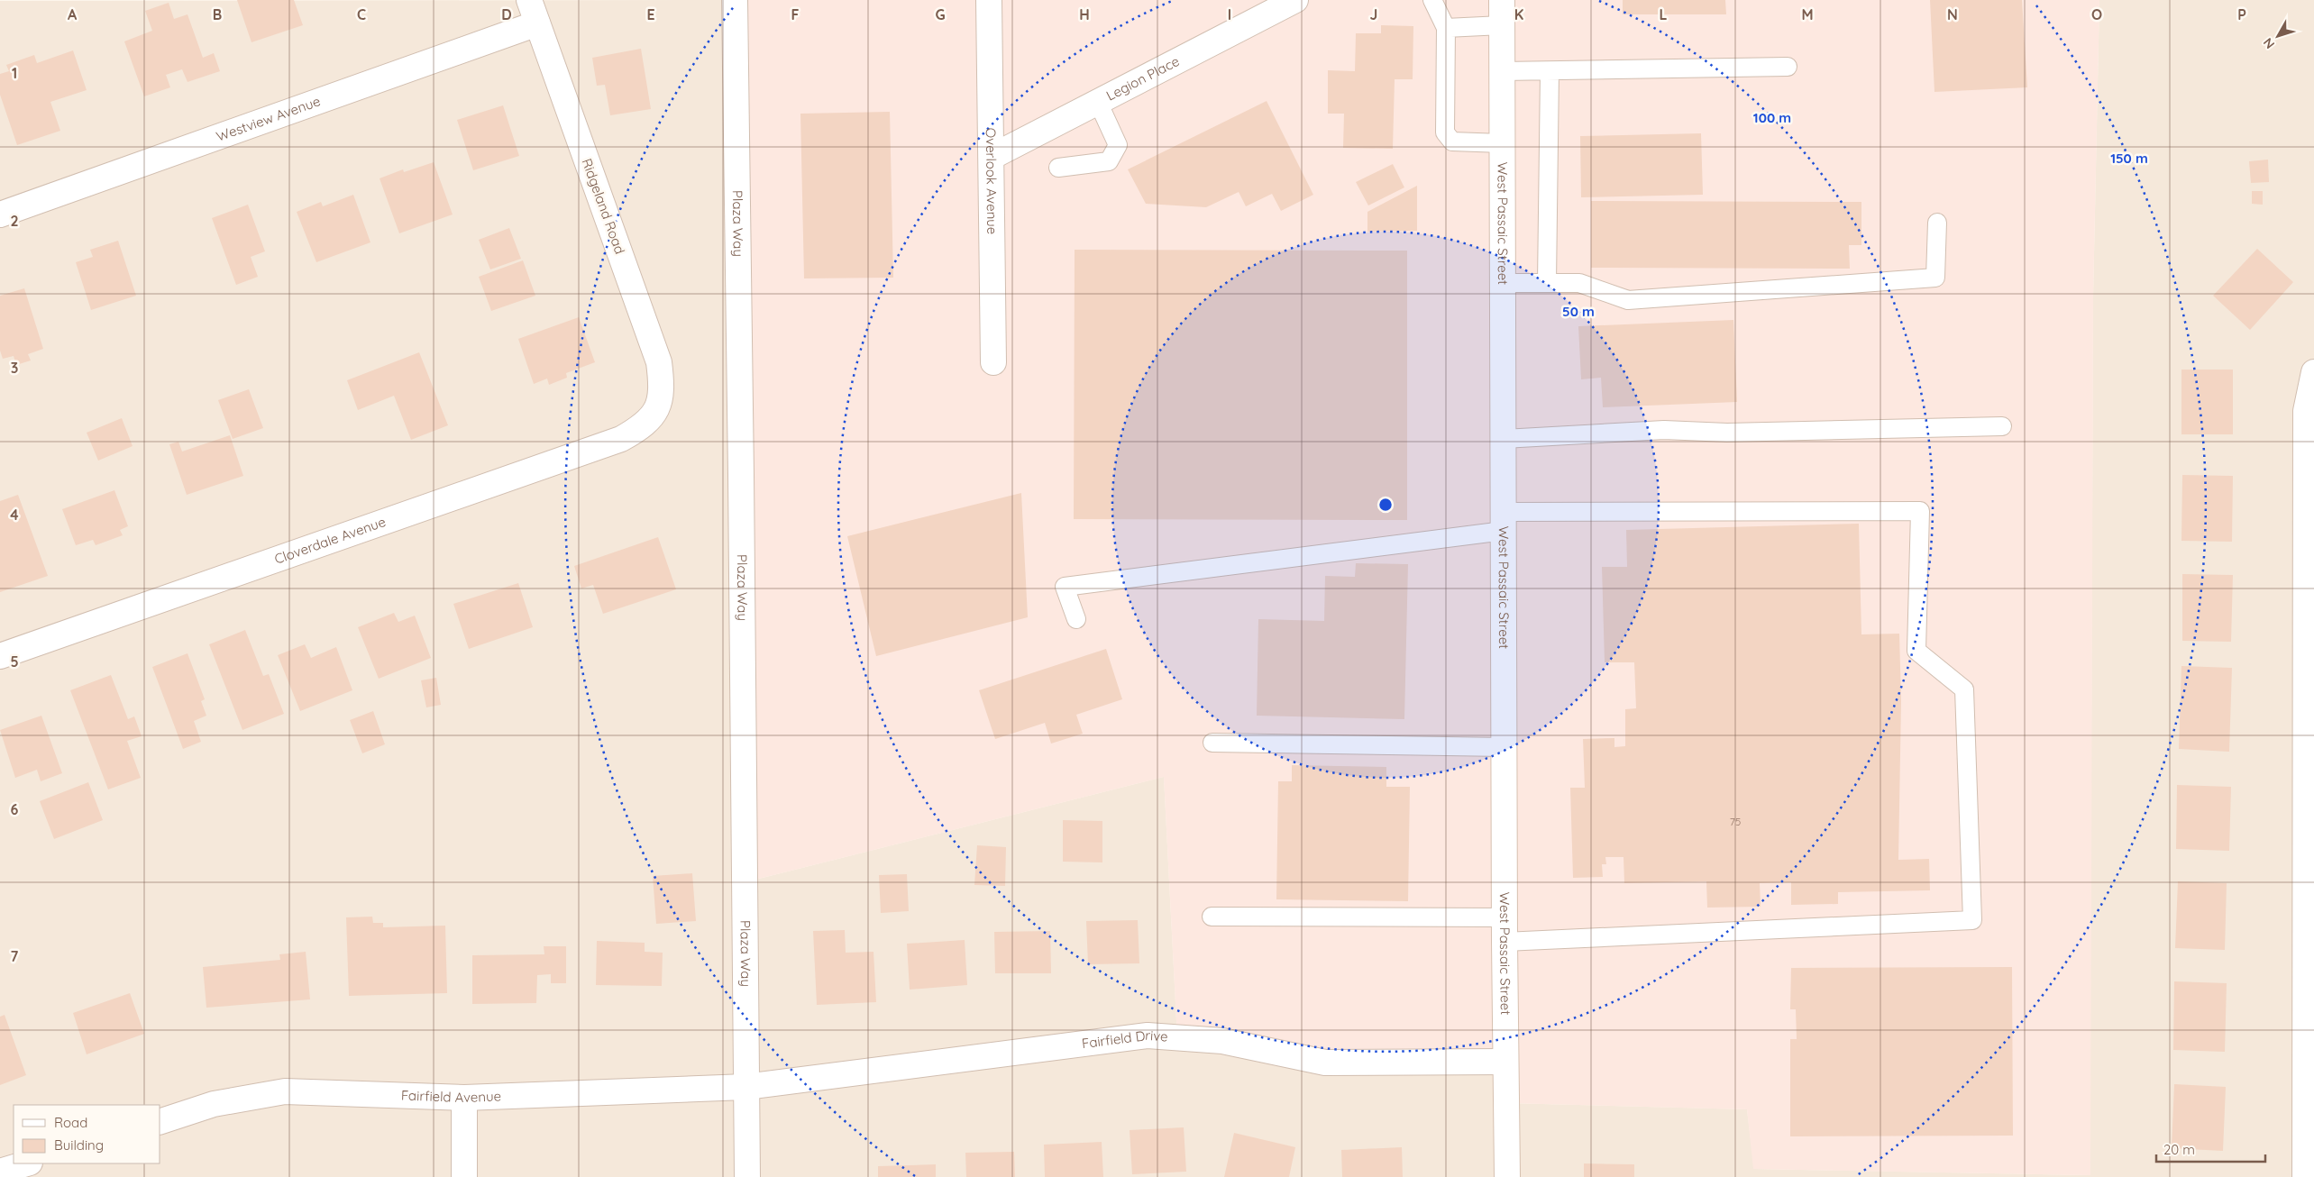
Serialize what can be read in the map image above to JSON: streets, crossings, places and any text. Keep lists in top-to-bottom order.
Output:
{
  "streets": {
    "street": [
      "Legion Place",
      "Westview Avenue",
      "Overlook Avenue",
      "Ridgeland Road",
      "Plaza Way",
      "West Passaic Street",
      "Cloverdale Avenue",
      "Fairfield Drive",
      "Fairfield Avenue"
    ]
  },
  "crossings": [
    ["Legion Place", "Overlook Avenue"],
    ["Westview Avenue", "Ridgeland Road"],
    ["Ridgeland Road", "Cloverdale Avenue"],
    ["Plaza Way", "Fairfield Drive"],
    ["Plaza Way", "Fairfield Avenue"],
    ["West Passaic Street", "Fairfield Drive"],
    ["Fairfield Drive", "Fairfield Avenue"]
  ],
  "house_numbers": ["75"],
  "legend": ["Road", "Building"],
  "scale_bar": "20 m",
  "north": "bottom left",
  "grid": {
    "columns": [
      "A",
      "B",
      "C",
      "D",
      "E",
      "F",
      "G",
      "H",
      "I",
      "J",
      "K",
      "L",
      "M",
      "N",
      "O",
      "P"
    ],
    "rows": [
      "1",
      "2",
      "3",
      "4",
      "5",
      "6",
      "7"
    ]
  },
  "rings": ["100 m", "150 m", "50 m"]
}
